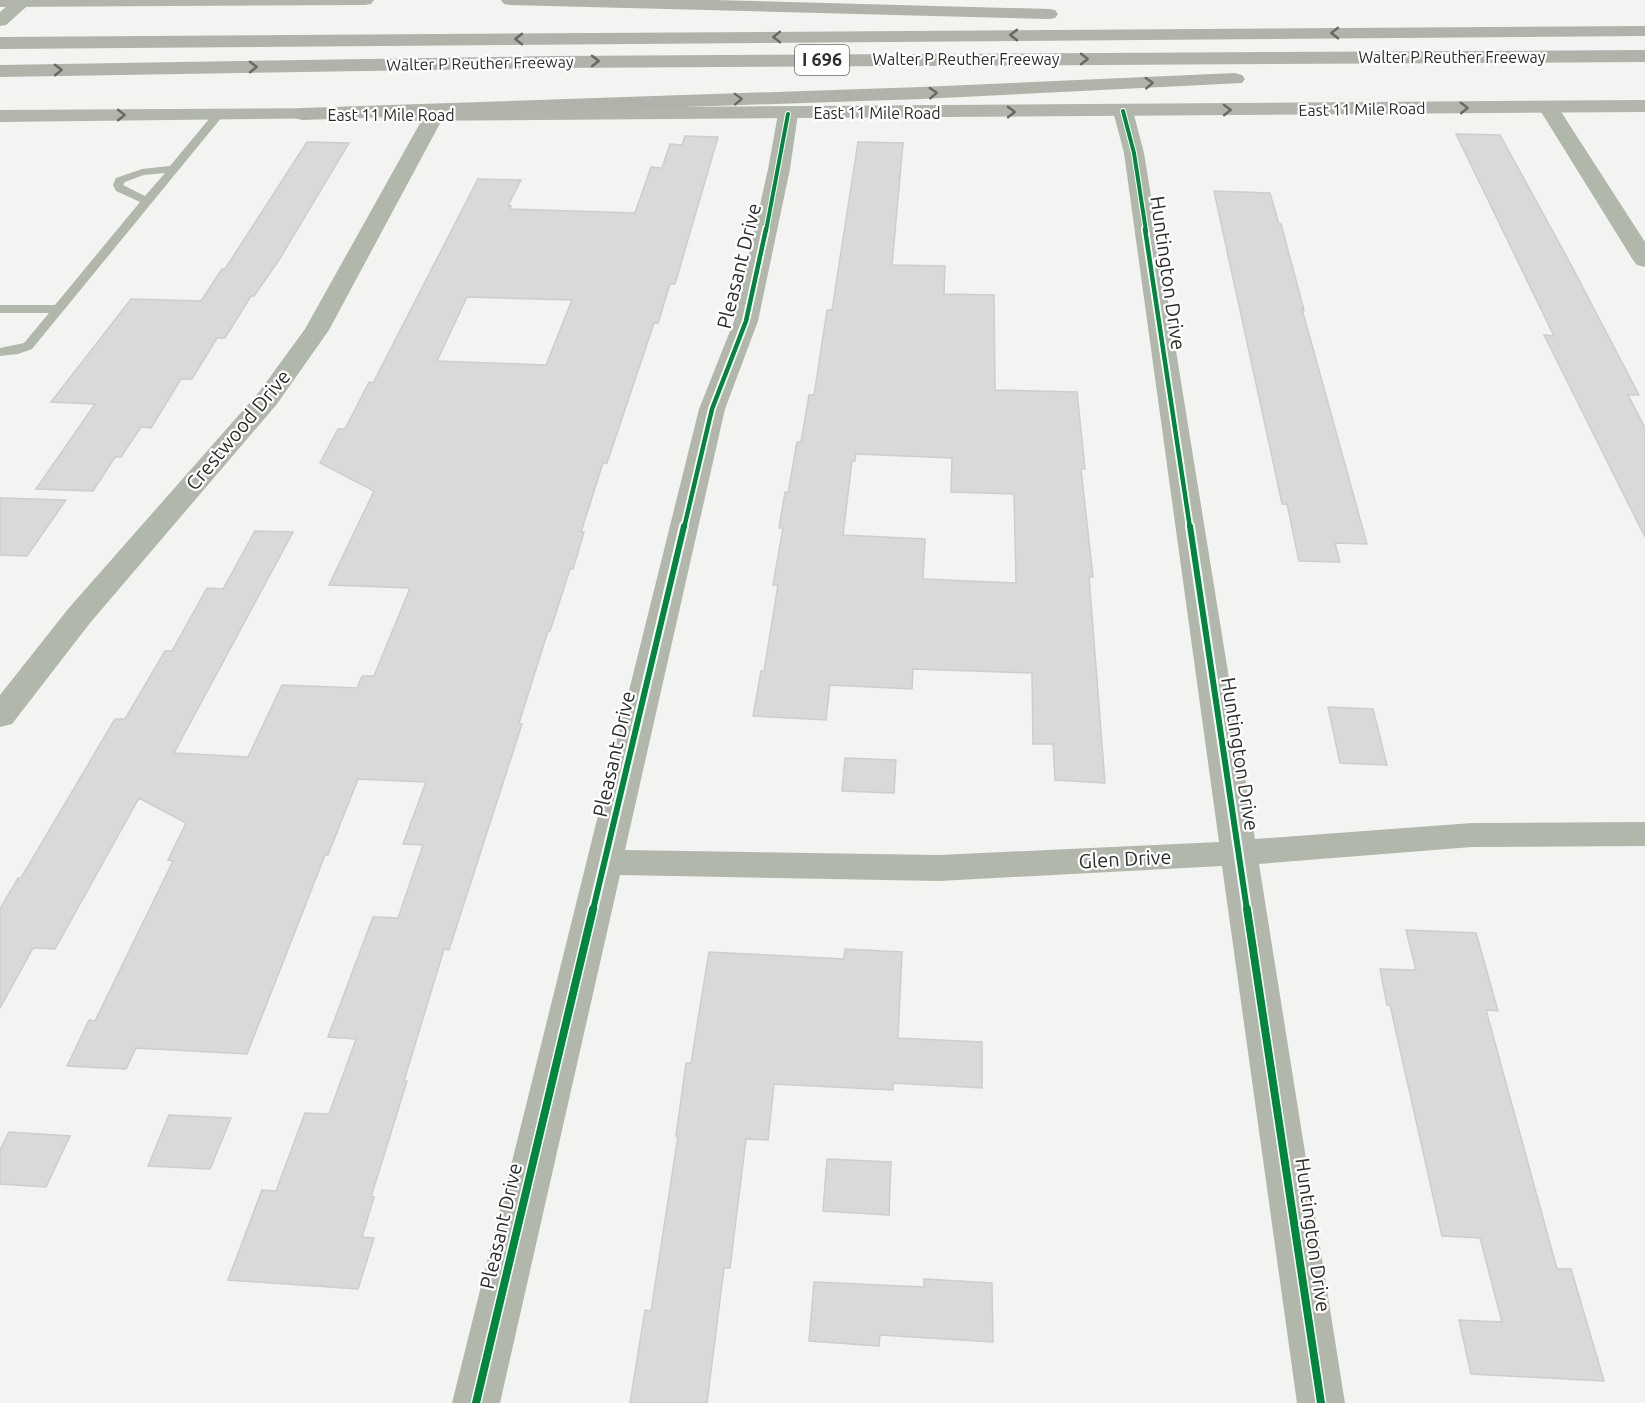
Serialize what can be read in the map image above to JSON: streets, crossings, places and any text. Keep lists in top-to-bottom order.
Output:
{
  "streets": {
    "highway": ["Walter P Reuther Freeway", "I 696"],
    "main road": ["East 11 Mile Road"],
    "street": [
      "Pleasant Drive",
      "Huntington Drive",
      "Crestwood Drive",
      "Glen Drive"
    ]
  },
  "crossings": [
    ["East 11 Mile Road", "Pleasant Drive"],
    ["East 11 Mile Road", "Huntington Drive"],
    ["East 11 Mile Road", "Crestwood Drive"],
    ["Pleasant Drive", "Glen Drive"],
    ["Huntington Drive", "Glen Drive"]
  ],
  "one_way": ["East 11 Mile Road"]
}
